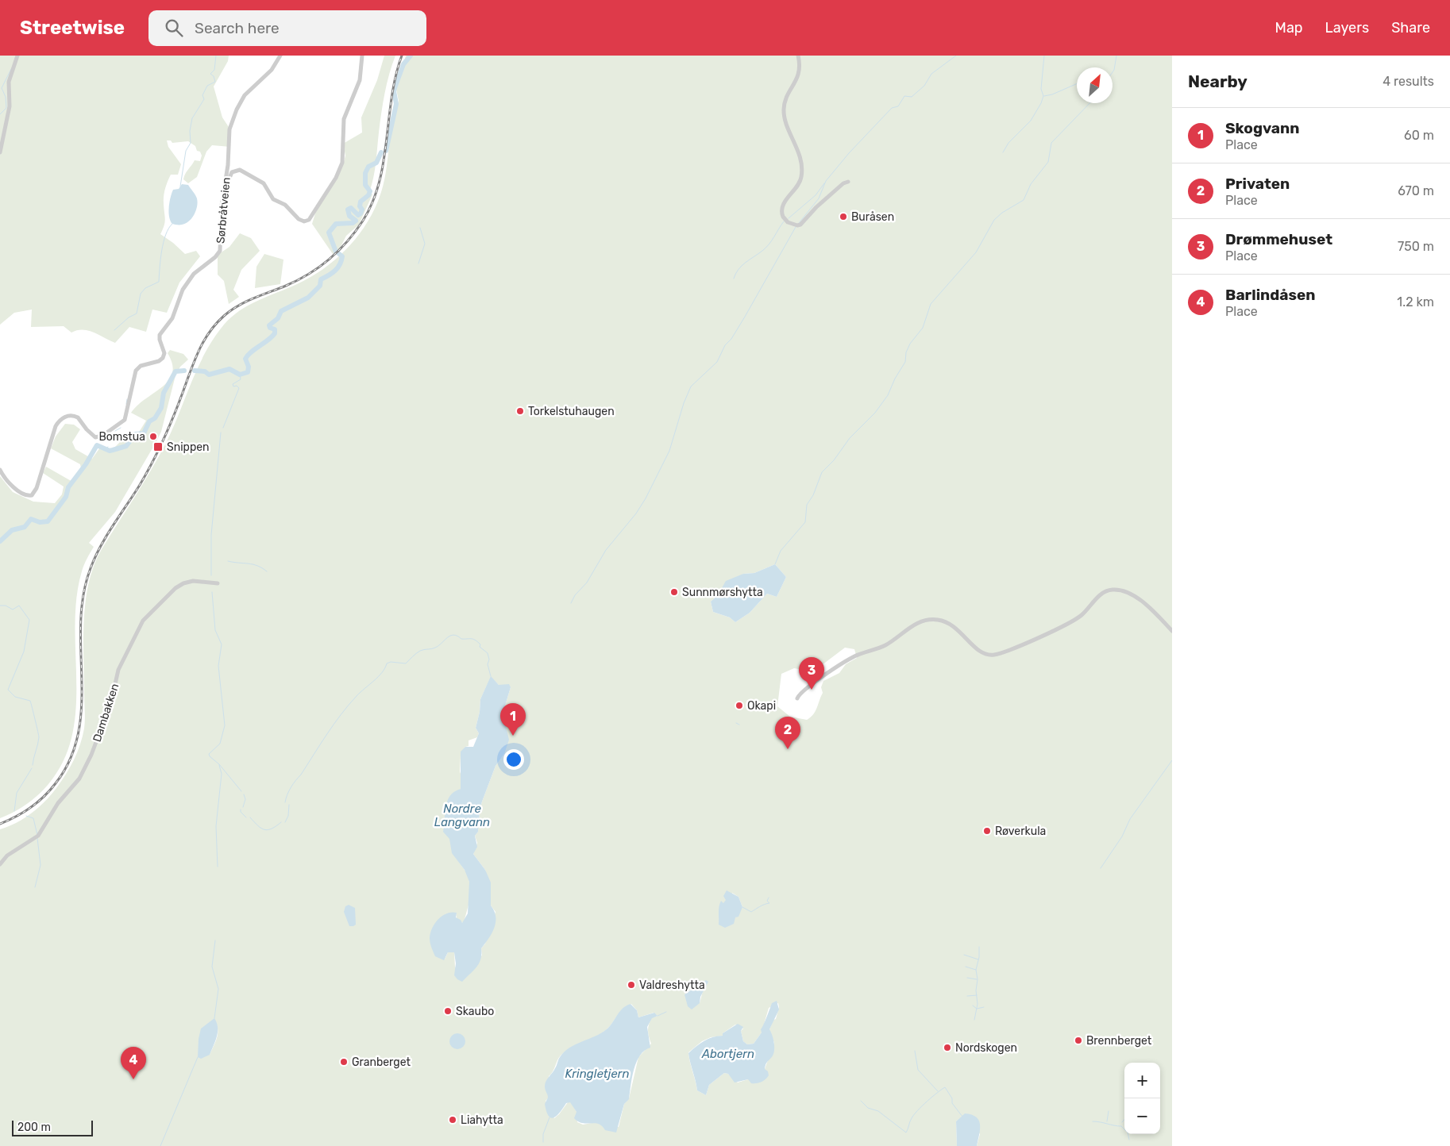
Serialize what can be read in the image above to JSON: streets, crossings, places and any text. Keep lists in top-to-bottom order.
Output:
{
  "streets": {
    "street": ["Sørbråtveien", "Dambakken"]
  },
  "water": ["Nordre Langvann", "Abortjern", "Kringletjern"],
  "places": {
    "other": [
      "Buråsen",
      "Torkelstuhaugen",
      "Bomstua",
      "Sunnmørshytta",
      "Okapi",
      "Røverkula",
      "Valdreshytta",
      "Skaubo",
      "Brennberget",
      "Nordskogen",
      "Granberget",
      "Liahytta"
    ],
    "transit": ["Snippen"]
  },
  "scale_bar": "200 m",
  "north": "top right",
  "page": {
    "header": "Streetwise",
    "search": "Search here",
    "nav": ["Map", "Layers", "Share"],
    "heading": ["Nearby", "4 results"],
    "list": [
      {
        "mark": "1",
        "name": "Skogvann",
        "note": "Place",
        "value": "60 m"
      },
      {
        "mark": "2",
        "name": "Privaten",
        "note": "Place",
        "value": "670 m"
      },
      {
        "mark": "3",
        "name": "Drømmehuset",
        "note": "Place",
        "value": "750 m"
      },
      {
        "mark": "4",
        "name": "Barlindåsen",
        "note": "Place",
        "value": "1.2 km"
      }
    ],
    "pins": [
      "3",
      "1",
      "2",
      "4"
    ],
    "map_buttons": ["+", "−"],
    "scale": "200 m"
  }
}
